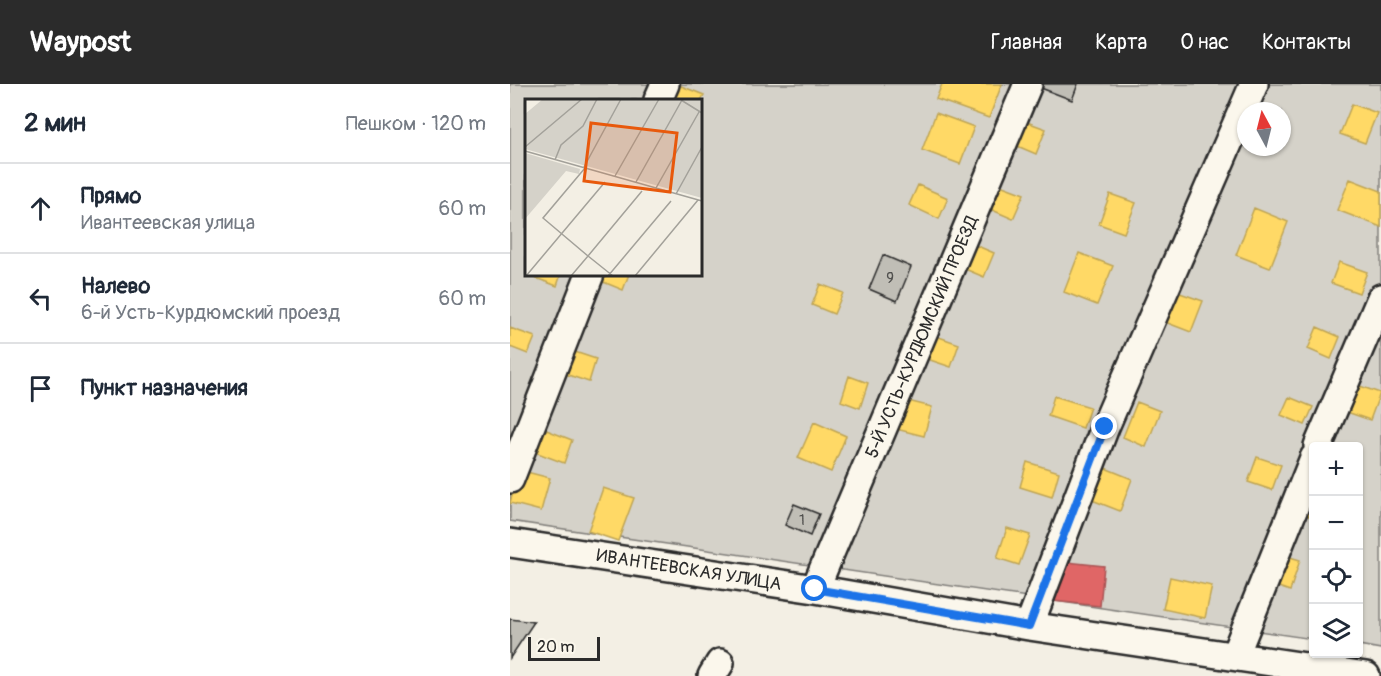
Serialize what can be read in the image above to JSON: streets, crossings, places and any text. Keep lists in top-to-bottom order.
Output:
{
  "streets": {
    "street": ["5-Й УСТЬ-КУРДЮМСКИЙ ПРОЕЗД", "ИВАНТЕЕВСКАЯ УЛИЦА"]
  },
  "crossings": [
    ["5-Й УСТЬ-КУРДЮМСКИЙ ПРОЕЗД", "ИВАНТЕЕВСКАЯ УЛИЦА"]
  ],
  "house_numbers": ["9", "1"],
  "scale_bar": "20 m",
  "north": "top",
  "page": {
    "header": "Waypost",
    "nav": [
      "Главная",
      "Карта",
      "О нас",
      "Контакты"
    ],
    "heading": ["2 мин", "Пешком · 120 m"],
    "list": [
      ["Прямо", "Ивантеевская улица", "60 m"],
      ["Налево", "6-й Усть-Курдюмский проезд", "60 m"],
      "Пункт назначения"
    ],
    "map_buttons": ["+", "−"],
    "scale": "20 m"
  }
}
